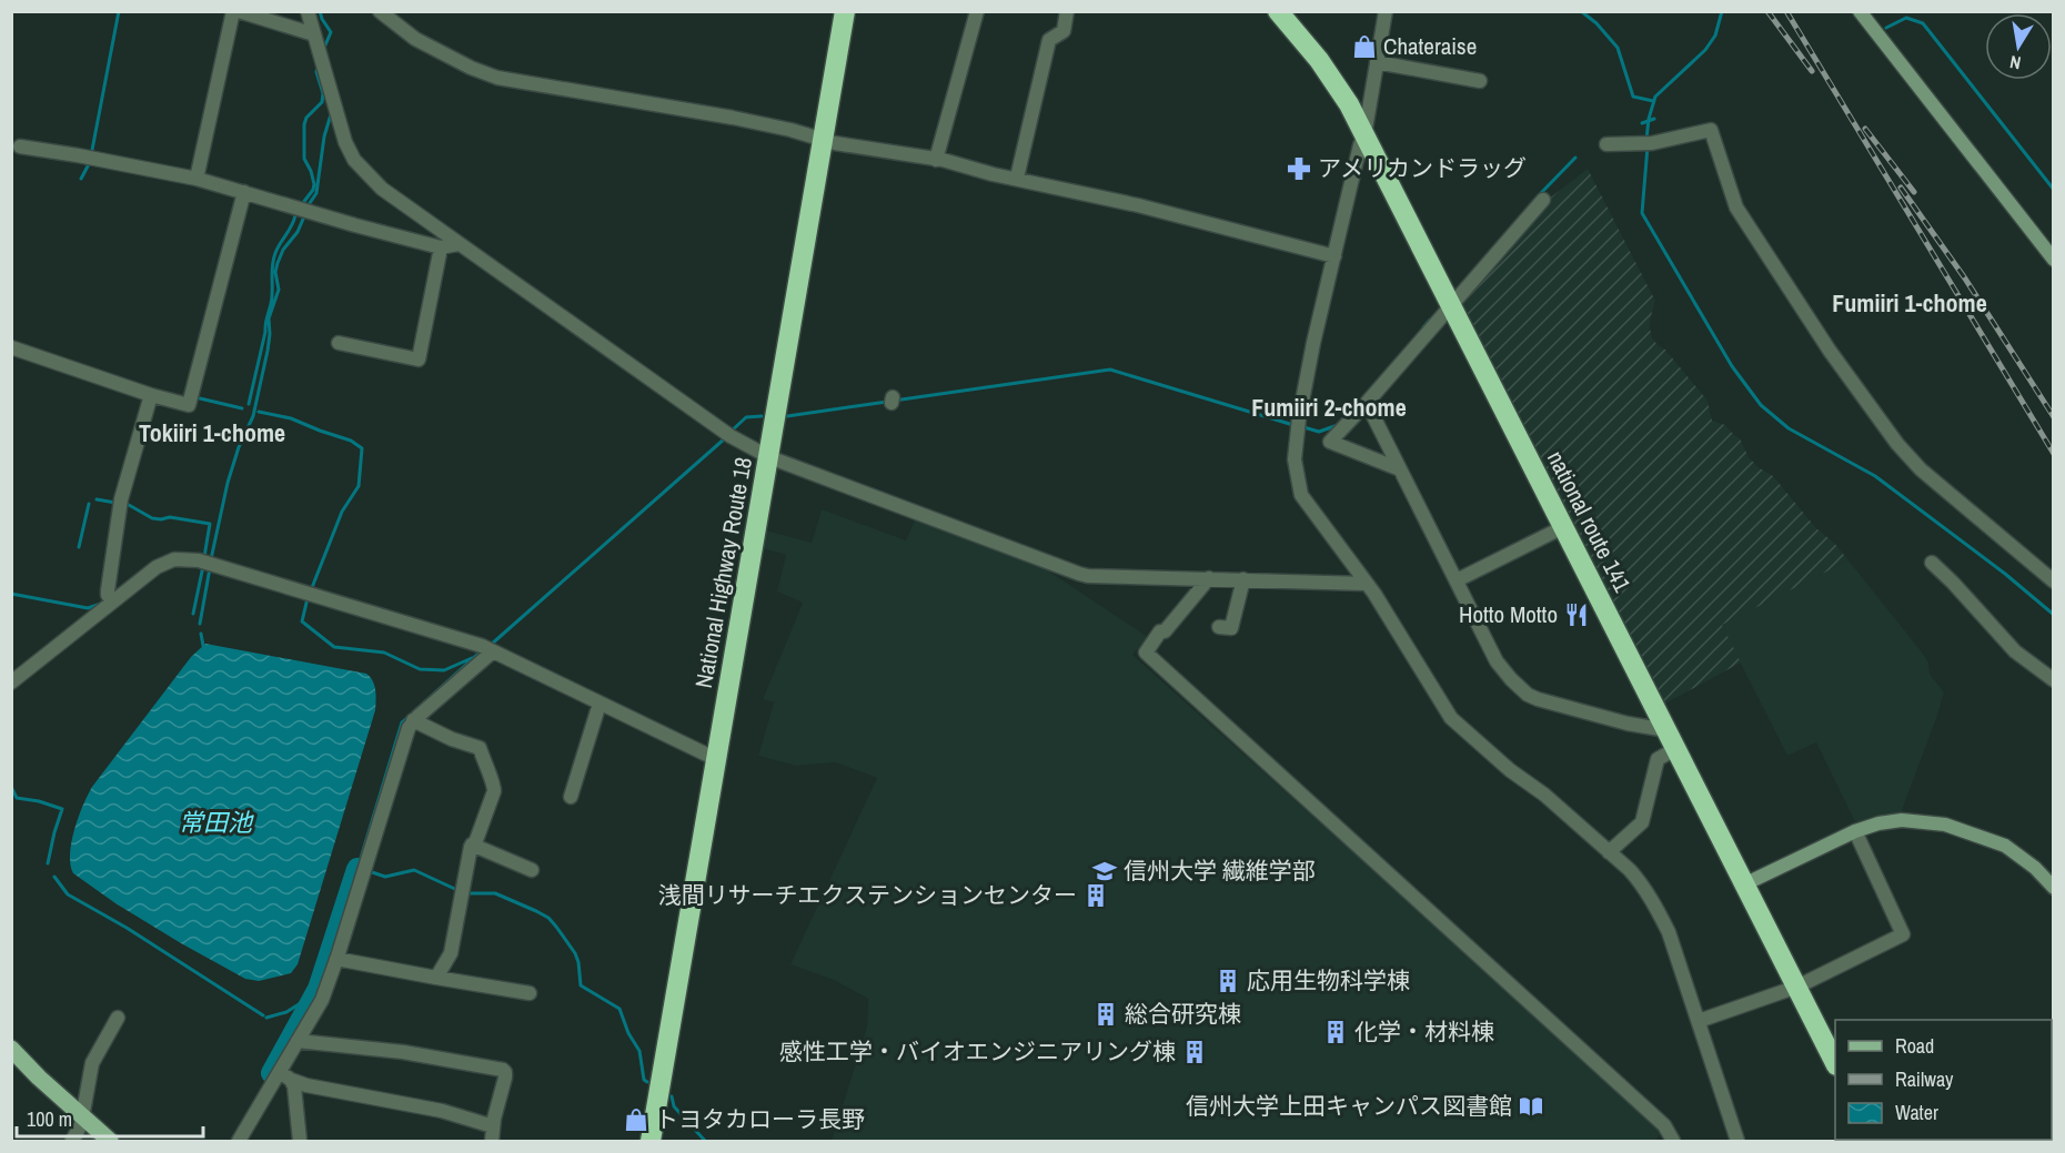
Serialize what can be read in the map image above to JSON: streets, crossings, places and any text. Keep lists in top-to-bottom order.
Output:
{
  "streets": {
    "highway": ["national route 141", "National Highway Route 18"]
  },
  "districts": ["Fumiiri 1-chome", "Fumiiri 2-chome", "Tokiiri 1-chome"],
  "water": ["常田池"],
  "places": {
    "shop": ["Chateraise", "トヨタカローラ長野"],
    "pharmacy": ["アメリカンドラッグ"],
    "restaurant": ["Hotto Motto"],
    "school or university": ["信州大学 繊維学部"],
    "building": [
      "浅間リサーチエクステンションセンター",
      "応用生物科学棟",
      "総合研究棟",
      "化学・材料棟",
      "感性工学・バイオエンジニアリング棟"
    ],
    "library": ["信州大学上田キャンパス図書館"]
  },
  "legend": ["Road", "Railway", "Water"],
  "scale_bar": "100 m",
  "north": "bottom"
}
